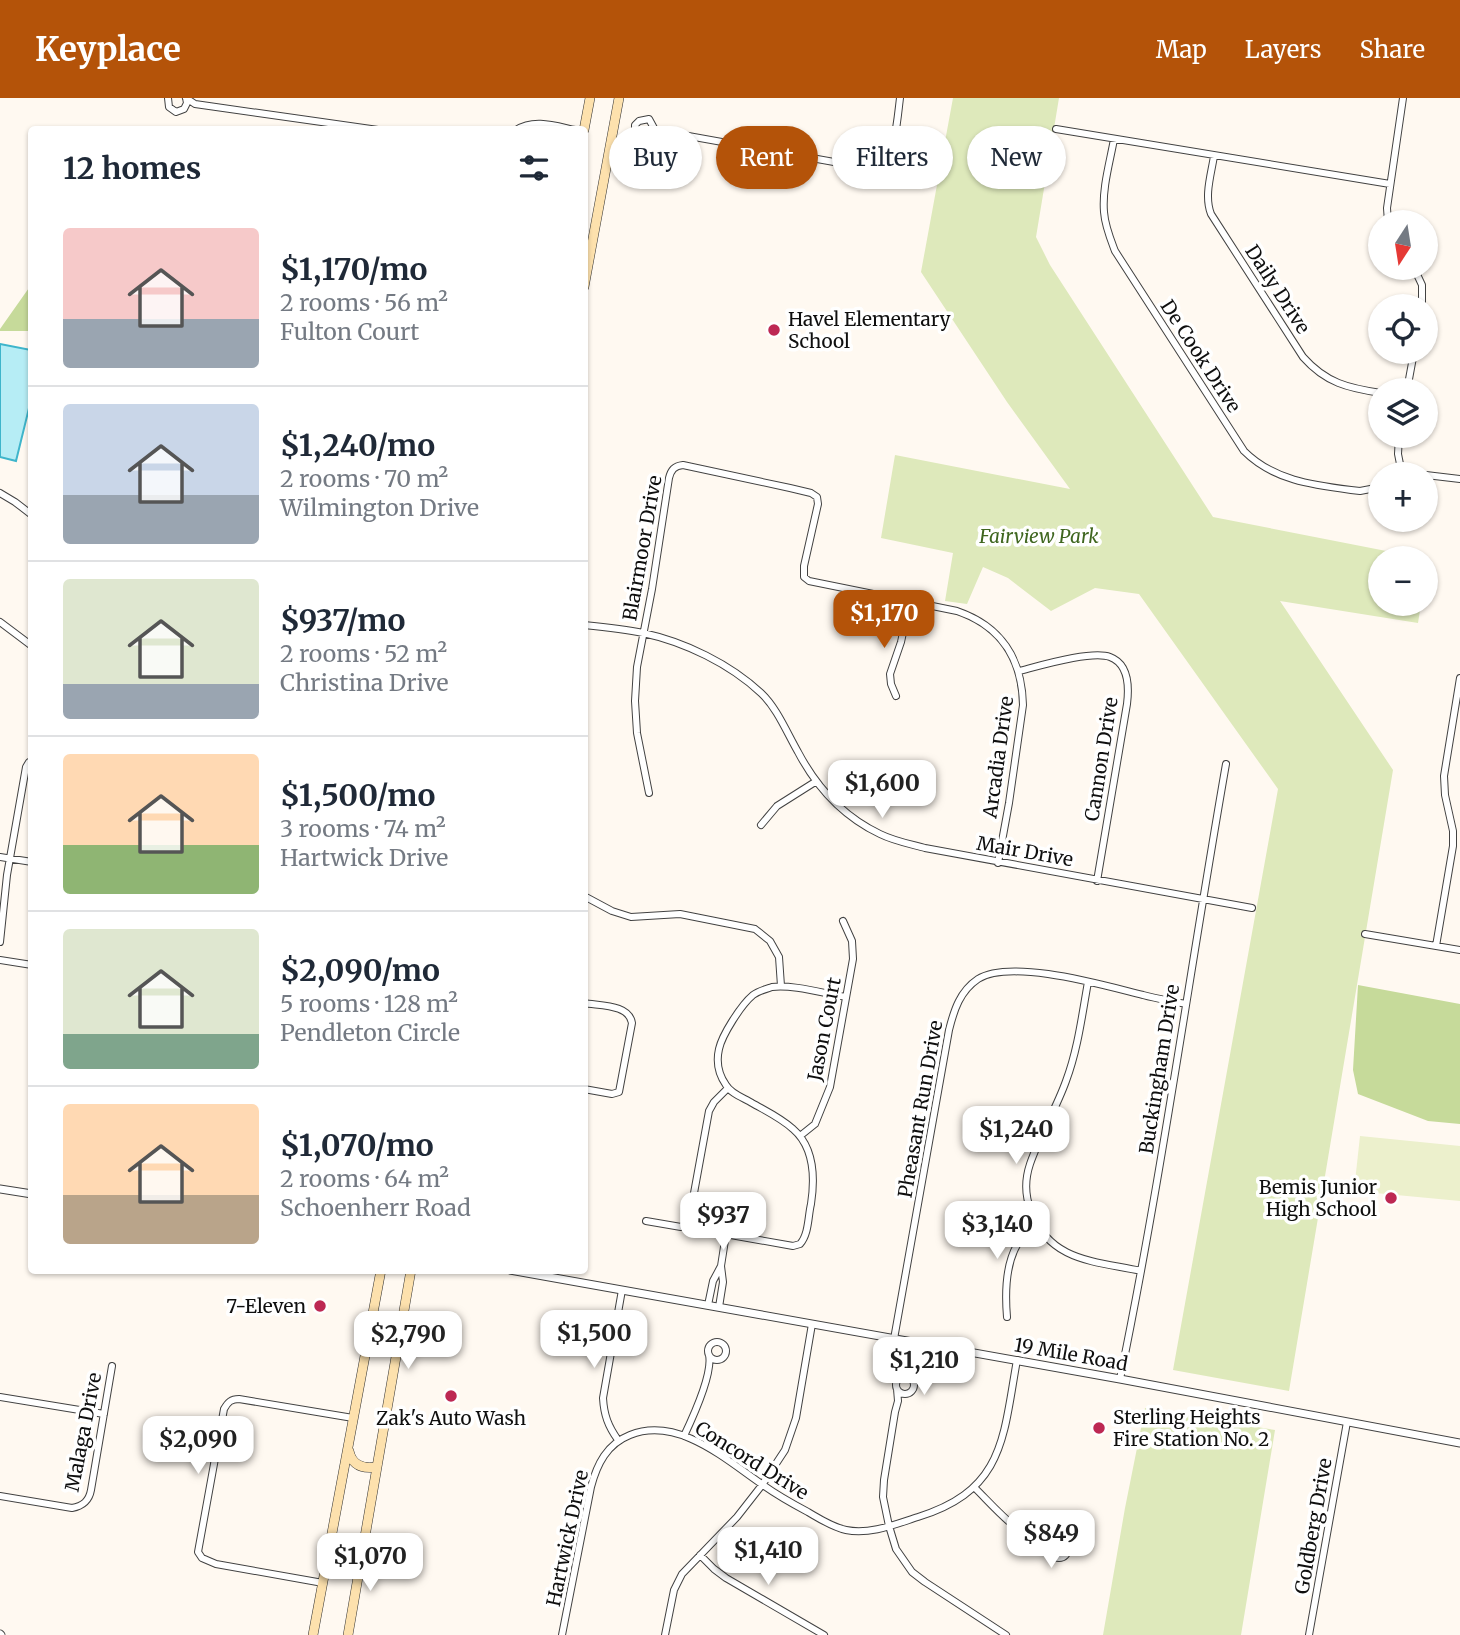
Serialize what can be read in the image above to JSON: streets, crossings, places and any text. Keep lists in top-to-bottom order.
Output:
{
  "streets": {
    "street": [
      "Daily Drive",
      "De Cook Drive",
      "Blairmoor Drive",
      "Arcadia Drive",
      "Cannon Drive",
      "Mair Drive",
      "Jason Court",
      "Buckingham Drive",
      "Pheasant Run Drive",
      "19 Mile Road",
      "Malaga Drive",
      "Concord Drive",
      "Goldberg Drive",
      "Hartwick Drive"
    ]
  },
  "crossings": [
    ["Blairmoor Drive", "Arcadia Drive"],
    ["Blairmoor Drive", "Mair Drive"],
    ["Arcadia Drive", "Cannon Drive"],
    ["Arcadia Drive", "Mair Drive"],
    ["Cannon Drive", "Mair Drive"],
    ["Mair Drive", "Buckingham Drive"],
    ["Buckingham Drive", "Pheasant Run Drive"],
    ["Buckingham Drive", "19 Mile Road"],
    ["Pheasant Run Drive", "19 Mile Road"],
    ["19 Mile Road", "Goldberg Drive"],
    ["Concord Drive", "Hartwick Drive"]
  ],
  "parks": ["Fairview Park"],
  "places": [
    "Havel Elementary School",
    "Bemis Junior High School",
    "7-Eleven",
    "Zak's Auto Wash",
    "Sterling Heights Fire Station No. 2"
  ],
  "north": "bottom",
  "page": {
    "header": "Keyplace",
    "nav": ["Map", "Layers", "Share"],
    "chip": [
      "Buy",
      "Rent",
      "Filters",
      "New"
    ],
    "heading": "12 homes",
    "map_buttons": ["+", "−"],
    "list": [
      {
        "name": "$1,170/mo",
        "note": "2 rooms · 56 m² · Fulton Court"
      },
      {
        "name": "$1,240/mo",
        "note": "2 rooms · 70 m² · Wilmington Drive"
      },
      {
        "name": "$937/mo",
        "note": "2 rooms · 52 m² · Christina Drive"
      },
      {
        "name": "$1,500/mo",
        "note": "3 rooms · 74 m² · Hartwick Drive"
      },
      {
        "name": "$2,090/mo",
        "note": "5 rooms · 128 m² · Pendleton Circle"
      },
      {
        "name": "$1,070/mo",
        "note": "2 rooms · 64 m² · Schoenherr Road"
      }
    ],
    "price": [
      "$1,170",
      "$1,600",
      "$1,240",
      "$937",
      "$3,140",
      "$1,500",
      "$2,790",
      "$1,210",
      "$2,090",
      "$849",
      "$1,410",
      "$1,070"
    ]
  }
}
